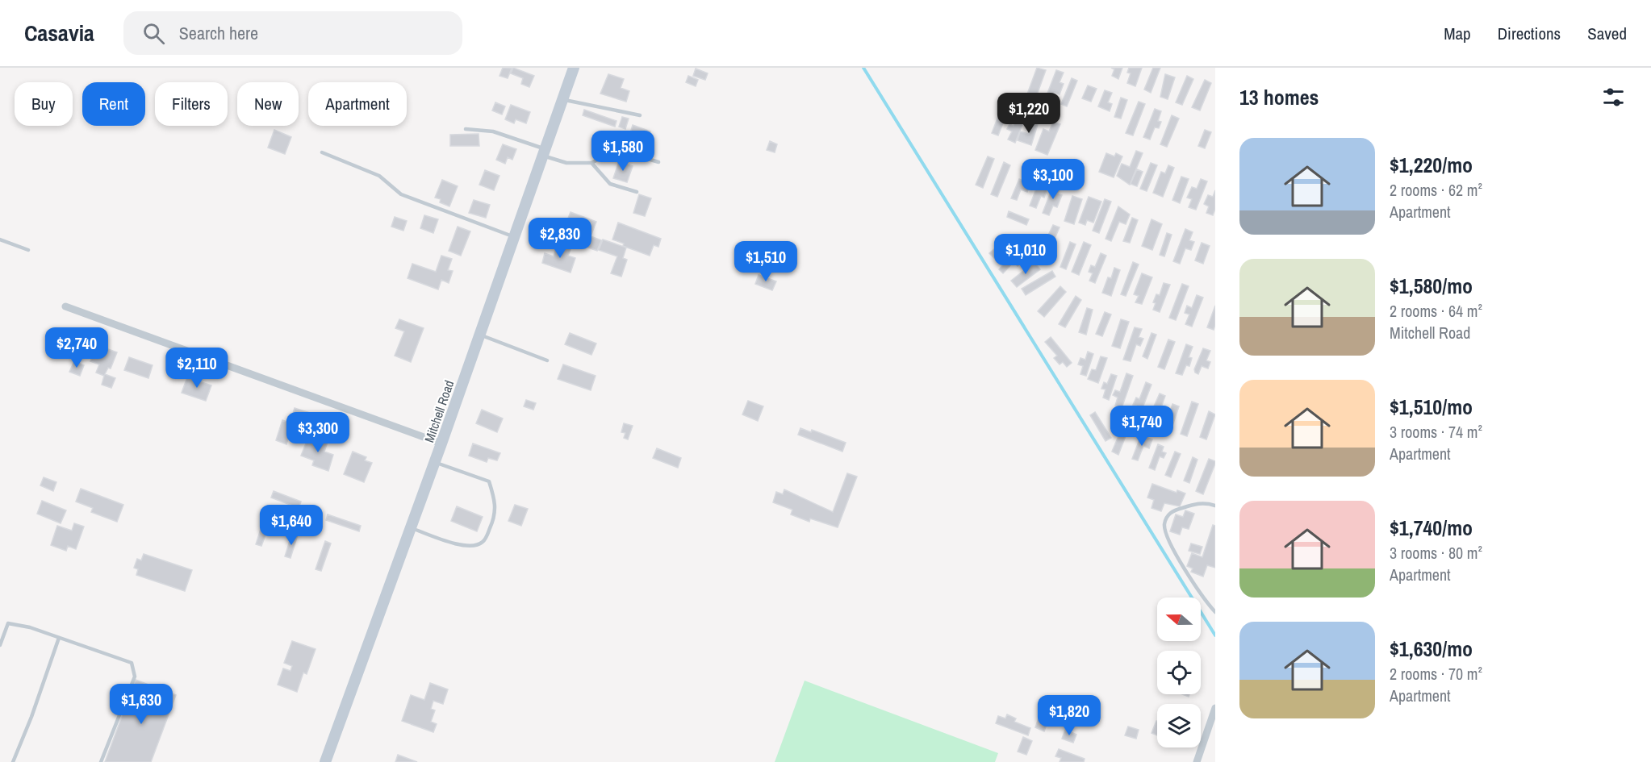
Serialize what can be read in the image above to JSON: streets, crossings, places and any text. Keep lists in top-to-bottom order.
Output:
{
  "streets": {
    "street": ["Mitchell Road"]
  },
  "north": "left",
  "page": {
    "header": "Casavia",
    "search": "Search here",
    "nav": ["Map", "Directions", "Saved"],
    "heading": "13 homes",
    "chip": [
      "Buy",
      "Rent",
      "Filters",
      "New",
      "Apartment"
    ],
    "price": [
      "$1,220",
      "$1,580",
      "$3,100",
      "$2,830",
      "$1,010",
      "$1,510",
      "$2,740",
      "$2,110",
      "$1,740",
      "$3,300",
      "$1,640",
      "$1,630",
      "$1,820"
    ],
    "list": [
      {
        "name": "$1,220/mo",
        "note": "2 rooms · 62 m² · Apartment"
      },
      {
        "name": "$1,580/mo",
        "note": "2 rooms · 64 m² · Mitchell Road"
      },
      {
        "name": "$1,510/mo",
        "note": "3 rooms · 74 m² · Apartment"
      },
      {
        "name": "$1,740/mo",
        "note": "3 rooms · 80 m² · Apartment"
      },
      {
        "name": "$1,630/mo",
        "note": "2 rooms · 70 m² · Apartment"
      }
    ]
  }
}
